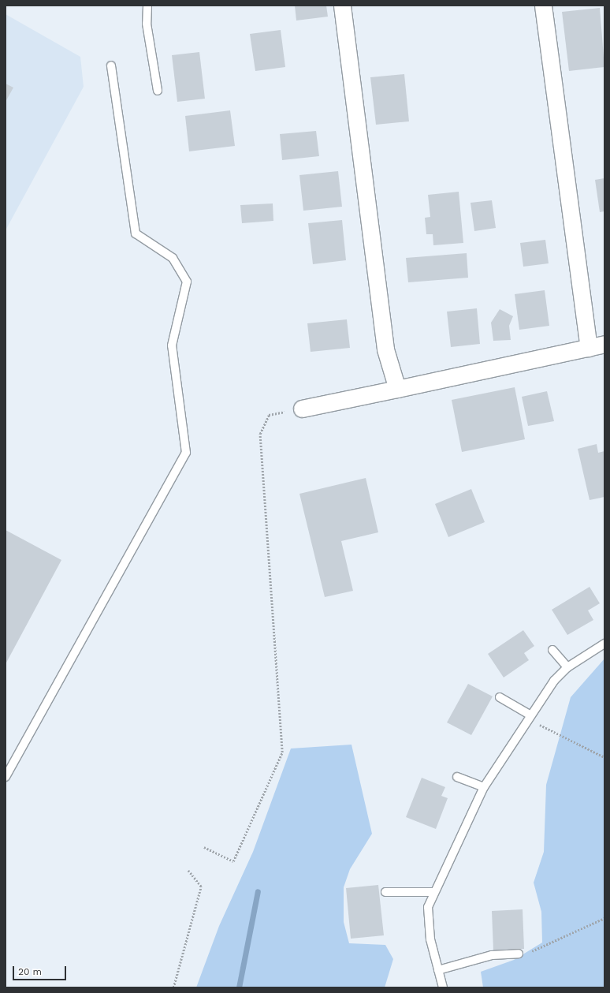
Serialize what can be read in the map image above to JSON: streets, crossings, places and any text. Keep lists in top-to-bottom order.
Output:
{
  "scale_bar": "20 m"
}
